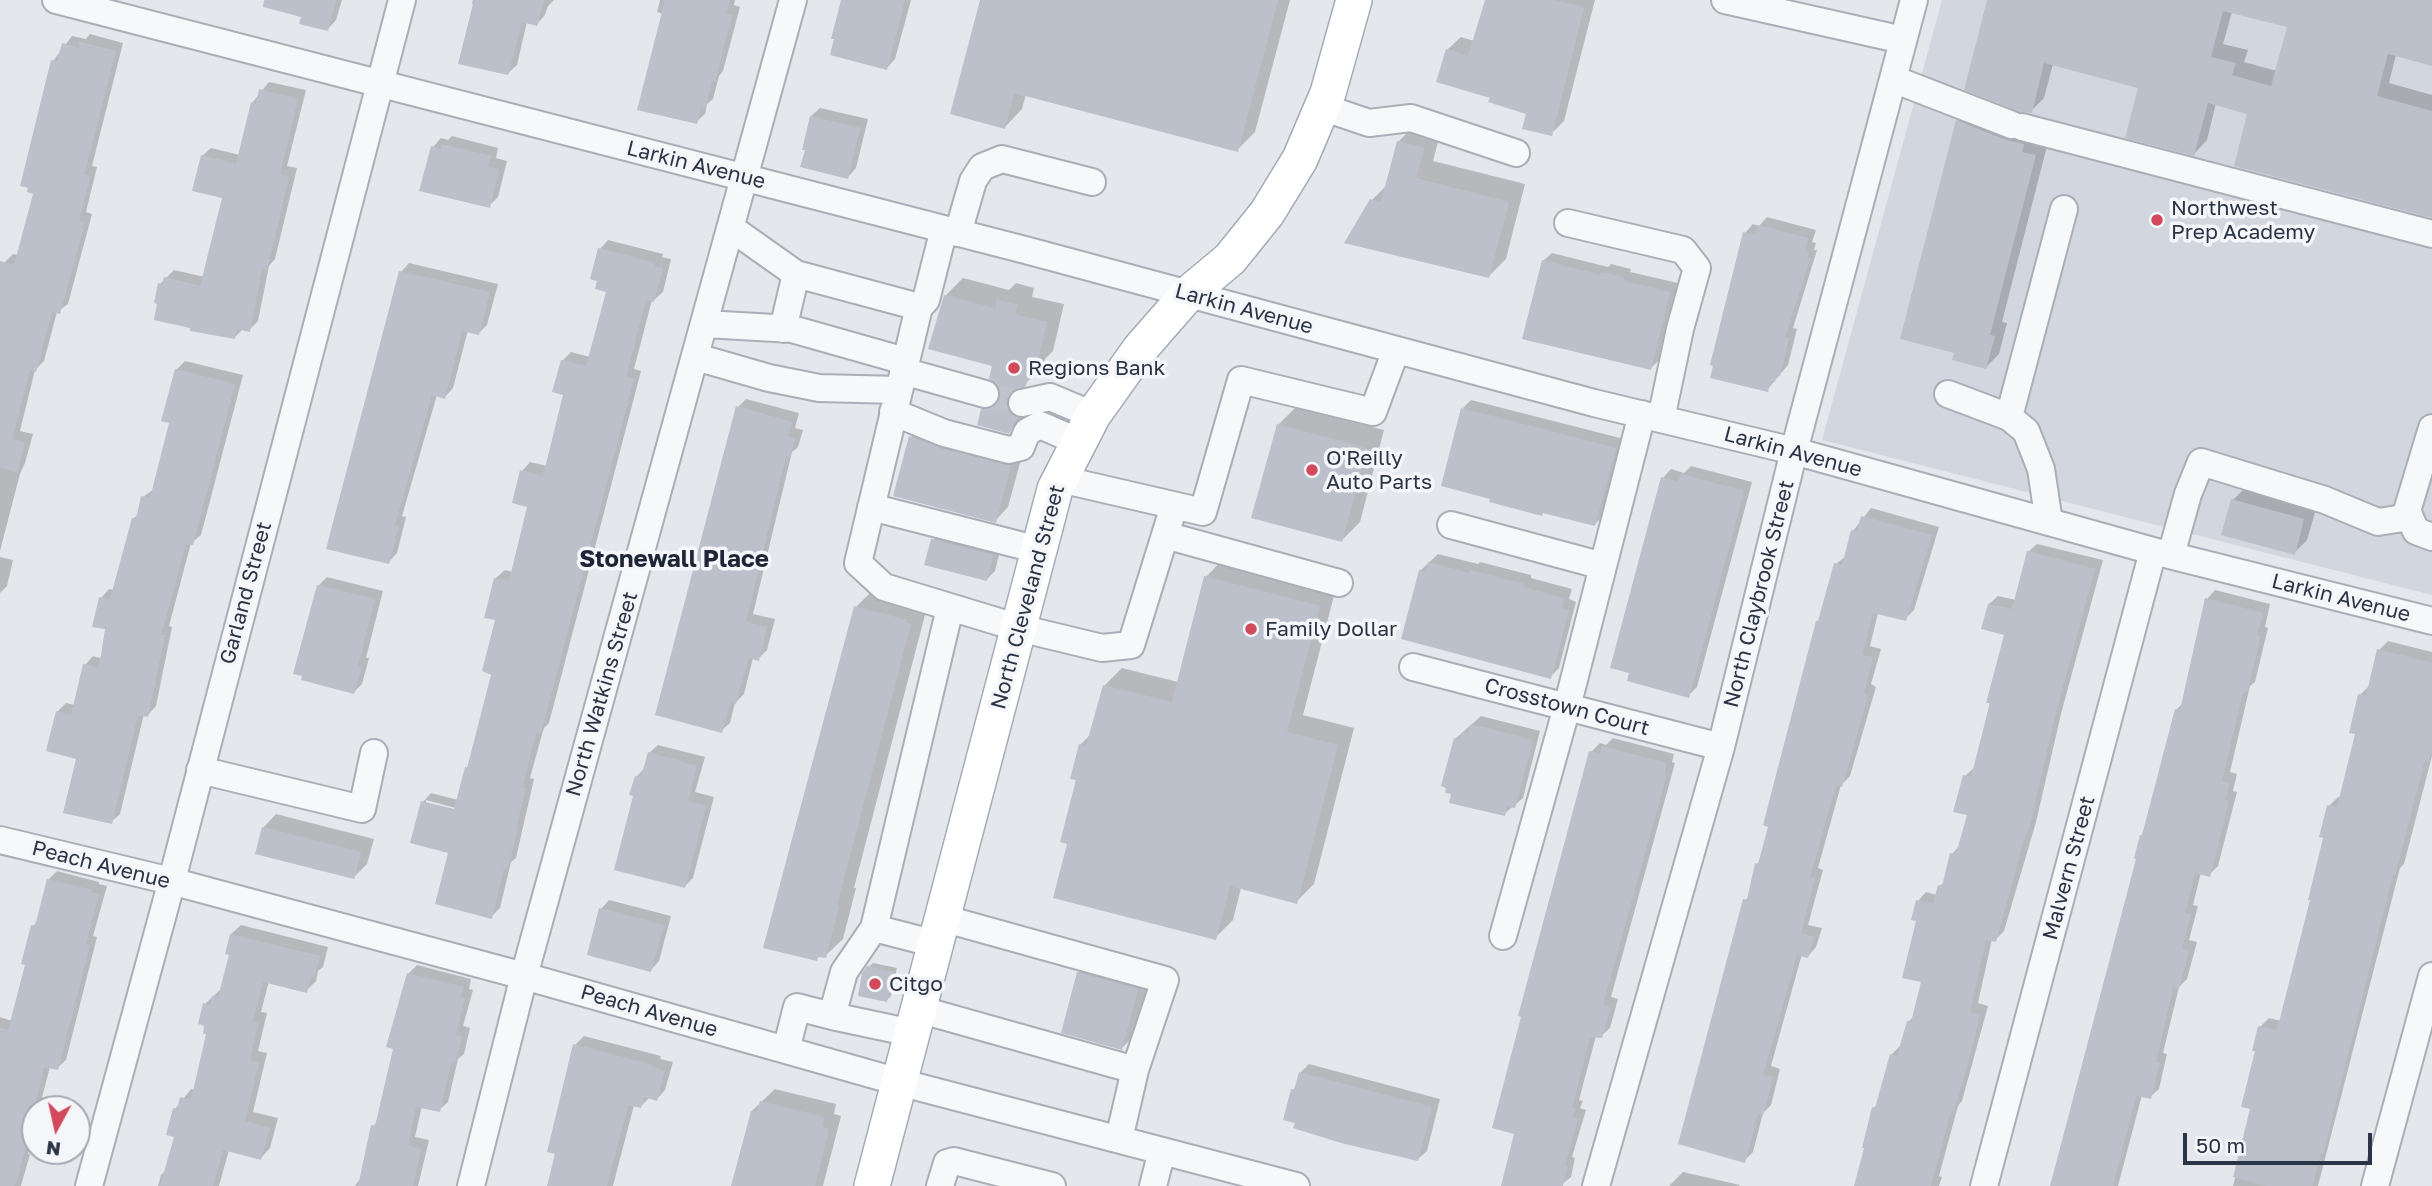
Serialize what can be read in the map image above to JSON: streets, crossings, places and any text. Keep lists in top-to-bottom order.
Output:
{
  "streets": {
    "main road": ["North Cleveland Street"],
    "street": [
      "Larkin Avenue",
      "Garland Street",
      "North Claybrook Street",
      "North Watkins Street",
      "Crosstown Court",
      "Peach Avenue",
      "Malvern Street"
    ]
  },
  "crossings": [
    ["Larkin Avenue", "Garland Street"],
    ["Larkin Avenue", "North Claybrook Street"],
    ["Larkin Avenue", "North Cleveland Street"],
    ["Larkin Avenue", "North Watkins Street"],
    ["Larkin Avenue", "Malvern Street"],
    ["Garland Street", "Peach Avenue"],
    ["North Claybrook Street", "Crosstown Court"],
    ["North Cleveland Street", "Peach Avenue"],
    ["North Watkins Street", "Peach Avenue"]
  ],
  "districts": ["Stonewall Place"],
  "places": [
    "Northwest Prep Academy",
    "Regions Bank",
    "O'Reilly Auto Parts",
    "Family Dollar",
    "Citgo"
  ],
  "scale_bar": "50 m",
  "north": "bottom"
}
